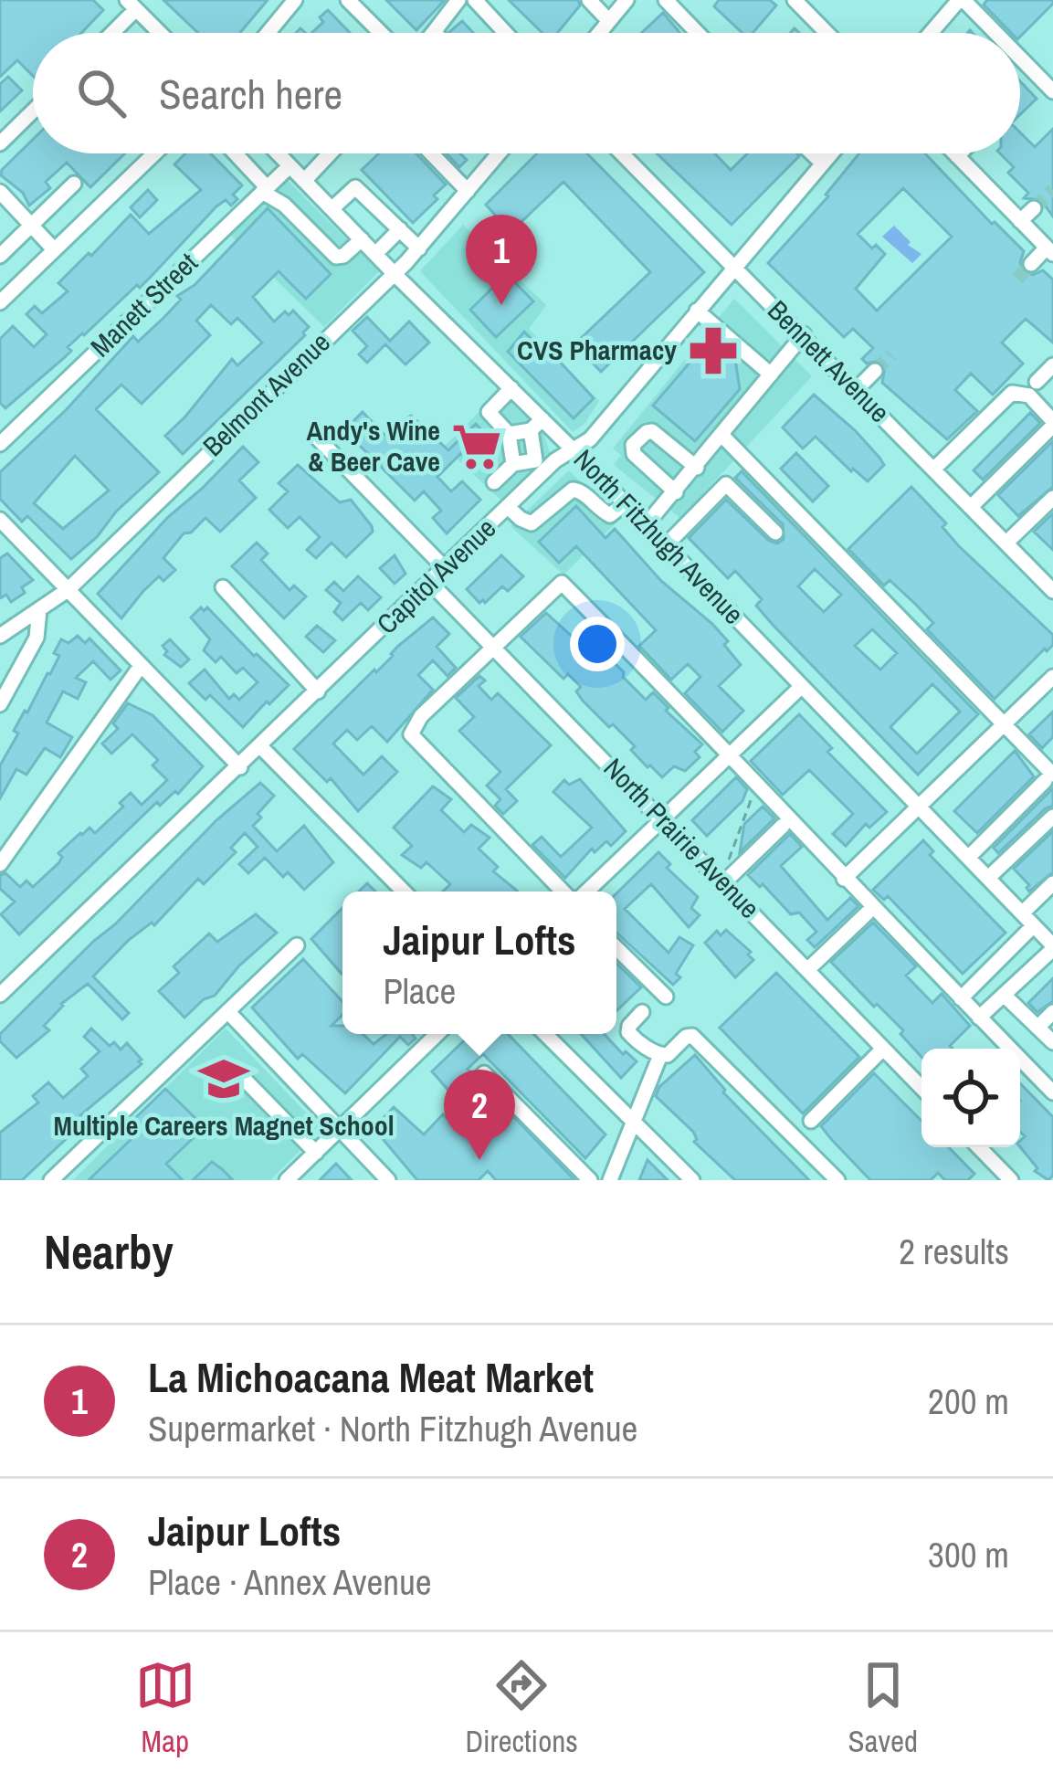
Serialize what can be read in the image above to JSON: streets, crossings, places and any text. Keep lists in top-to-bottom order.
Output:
{
  "streets": {
    "street": [
      "Manett Street",
      "Bennett Avenue",
      "Belmont Avenue",
      "North Fitzhugh Avenue",
      "Capitol Avenue",
      "North Prairie Avenue"
    ]
  },
  "crossings": [
    ["Manett Street", "North Fitzhugh Avenue"],
    ["Bennett Avenue", "Capitol Avenue"],
    ["Belmont Avenue", "North Fitzhugh Avenue"],
    ["North Fitzhugh Avenue", "Capitol Avenue"],
    ["Capitol Avenue", "North Prairie Avenue"]
  ],
  "places": {
    "pharmacy": ["CVS Pharmacy"],
    "supermarket": ["Andy's Wine & Beer Cave"],
    "school or university": ["Multiple Careers Magnet School"]
  },
  "page": {
    "search": "Search here",
    "pins": ["1", "2"],
    "popup": ["Jaipur Lofts", "Place"],
    "heading": ["Nearby", "2 results"],
    "list": [
      {
        "mark": "1",
        "name": "La Michoacana Meat Market",
        "note": "Supermarket · North Fitzhugh Avenue",
        "value": "200 m"
      },
      {
        "mark": "2",
        "name": "Jaipur Lofts",
        "note": "Place · Annex Avenue",
        "value": "300 m"
      }
    ],
    "nav": ["Map", "Directions", "Saved"]
  }
}
